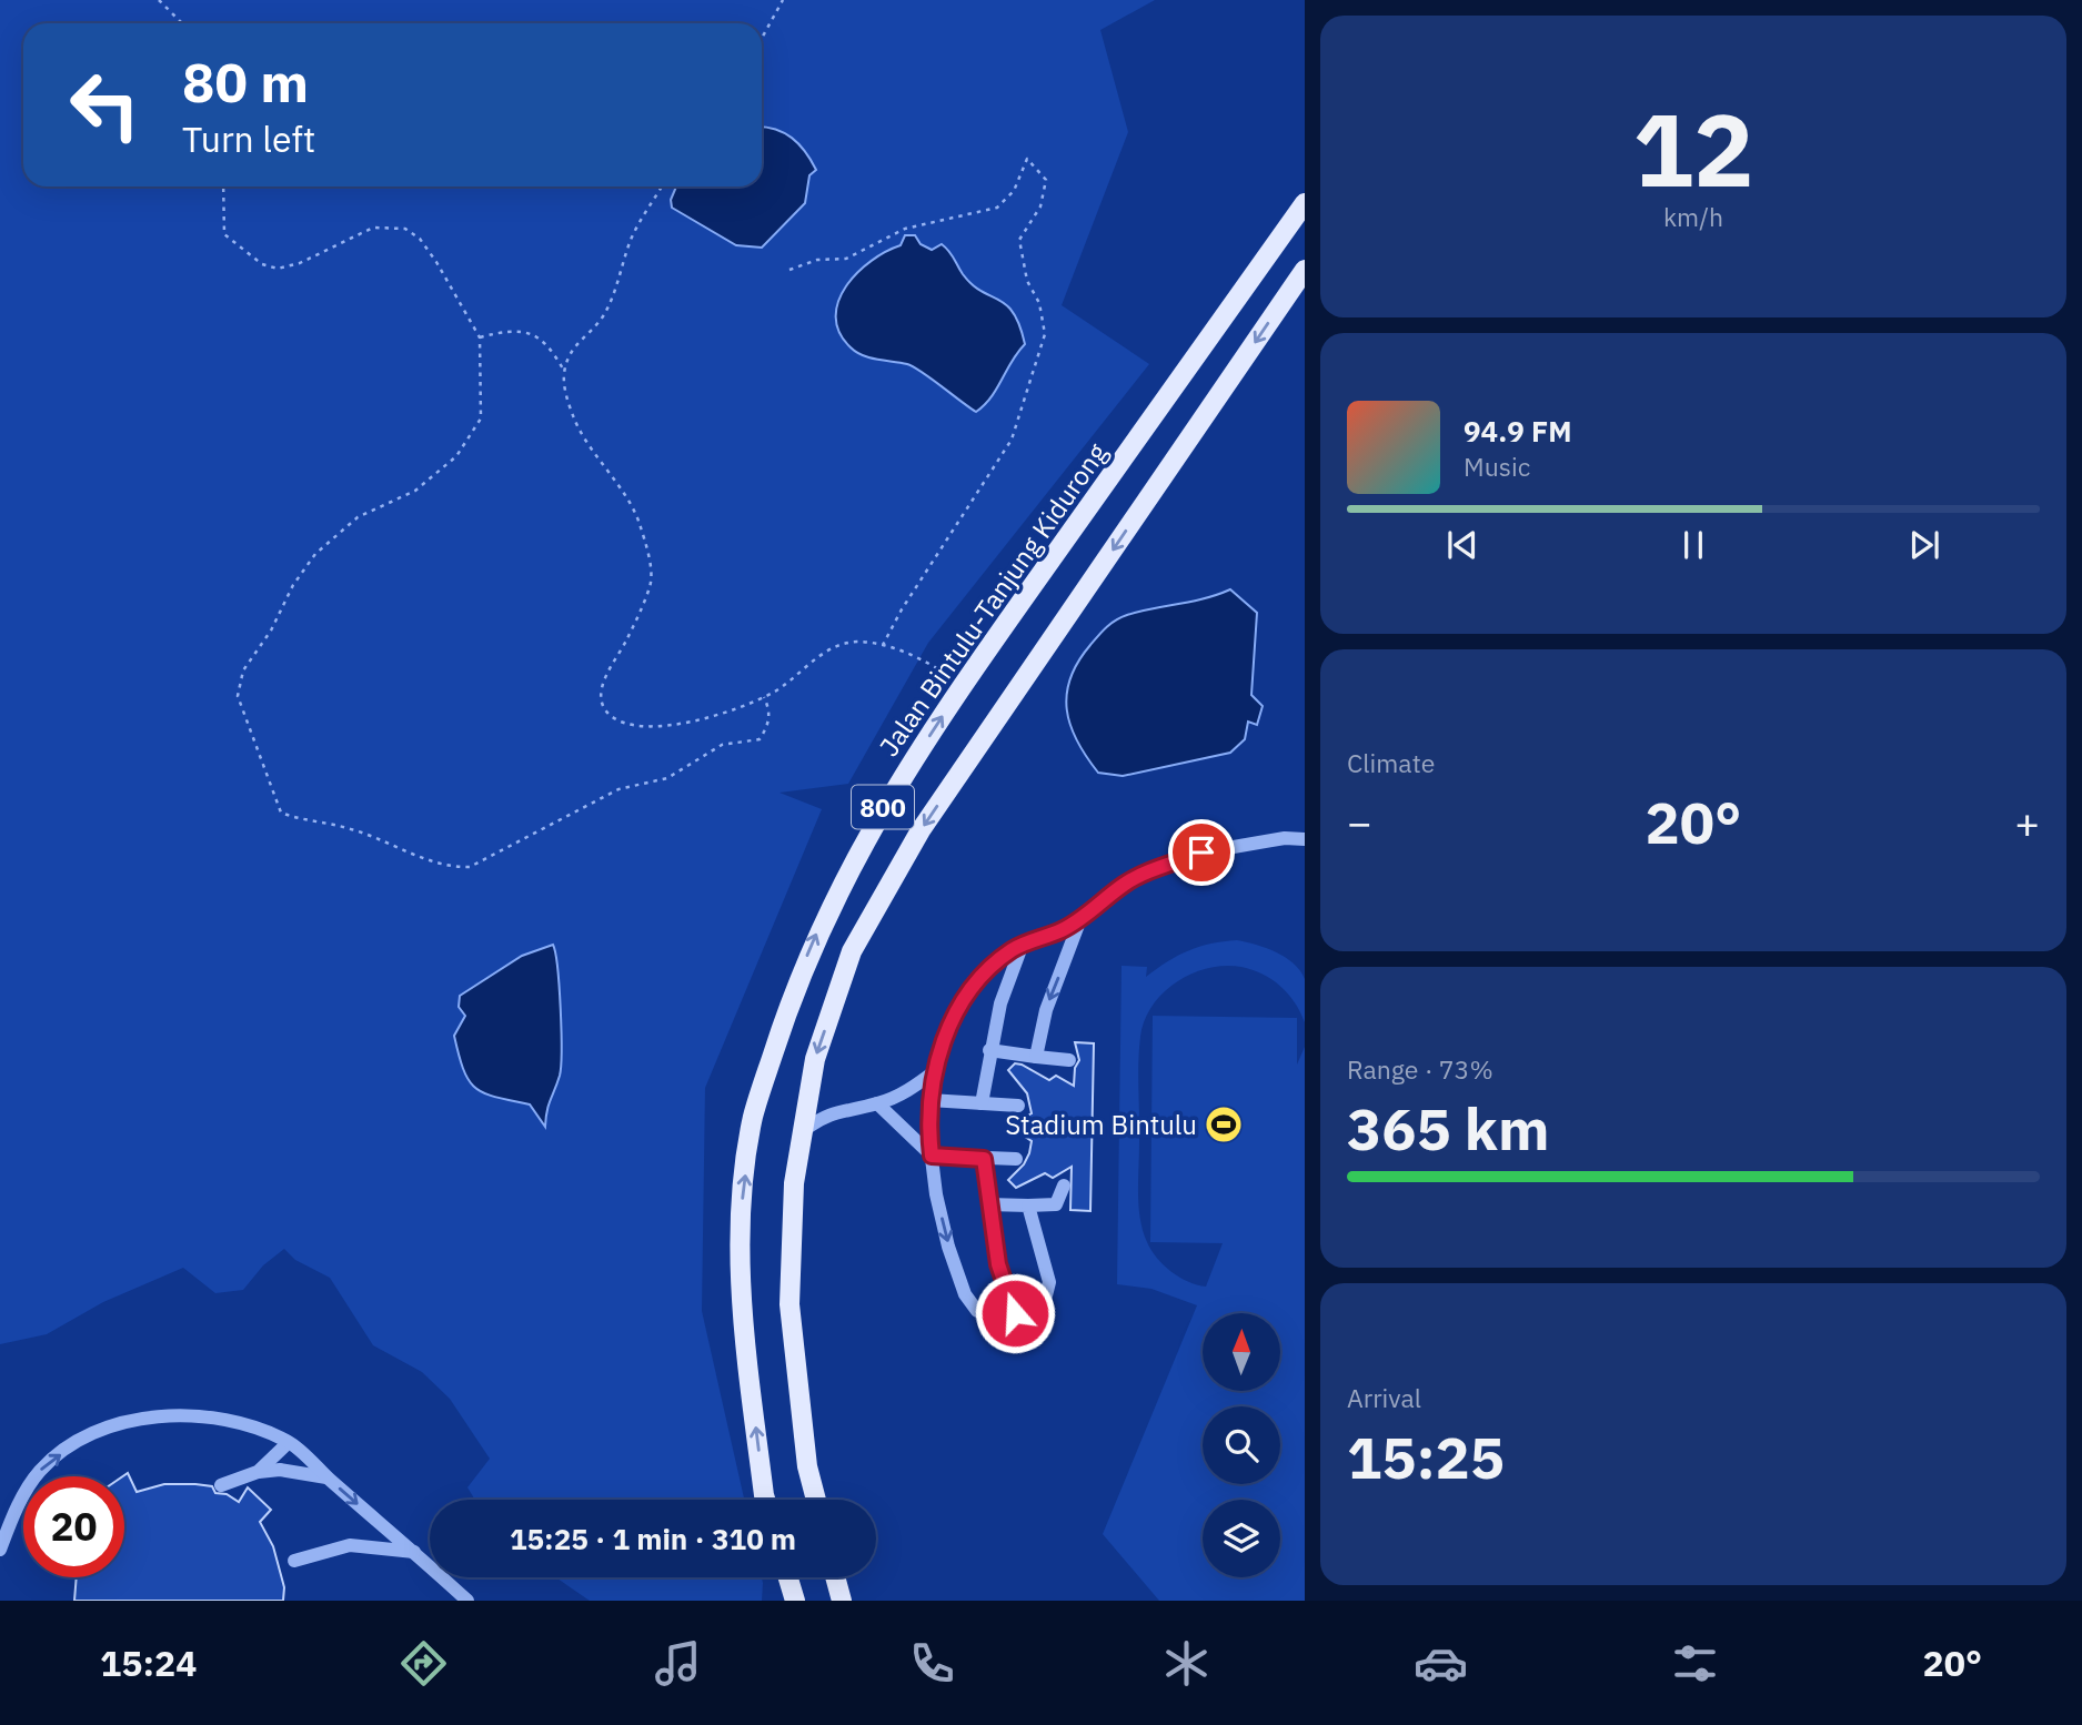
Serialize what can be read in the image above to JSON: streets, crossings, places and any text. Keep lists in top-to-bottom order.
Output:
{
  "streets": {
    "main road": ["Jalan Bintulu-Tanjung Kidurong", "800"]
  },
  "places": {
    "sports": ["Stadium Bintulu"]
  },
  "north": "top",
  "page": {
    "tile": [
      ["12", "km/h"],
      "Climate",
      ["Range · 73%", "365 km"],
      ["Arrival", "15:25"]
    ],
    "turn": ["80 m", "Turn left"],
    "song": ["94.9 FM", "Music"],
    "heat": ["−", "20°", "+"],
    "limit": "20",
    "trip": "15:25 · 1 min · 310 m",
    "tabs": ["15:24", "20°"]
  }
}
